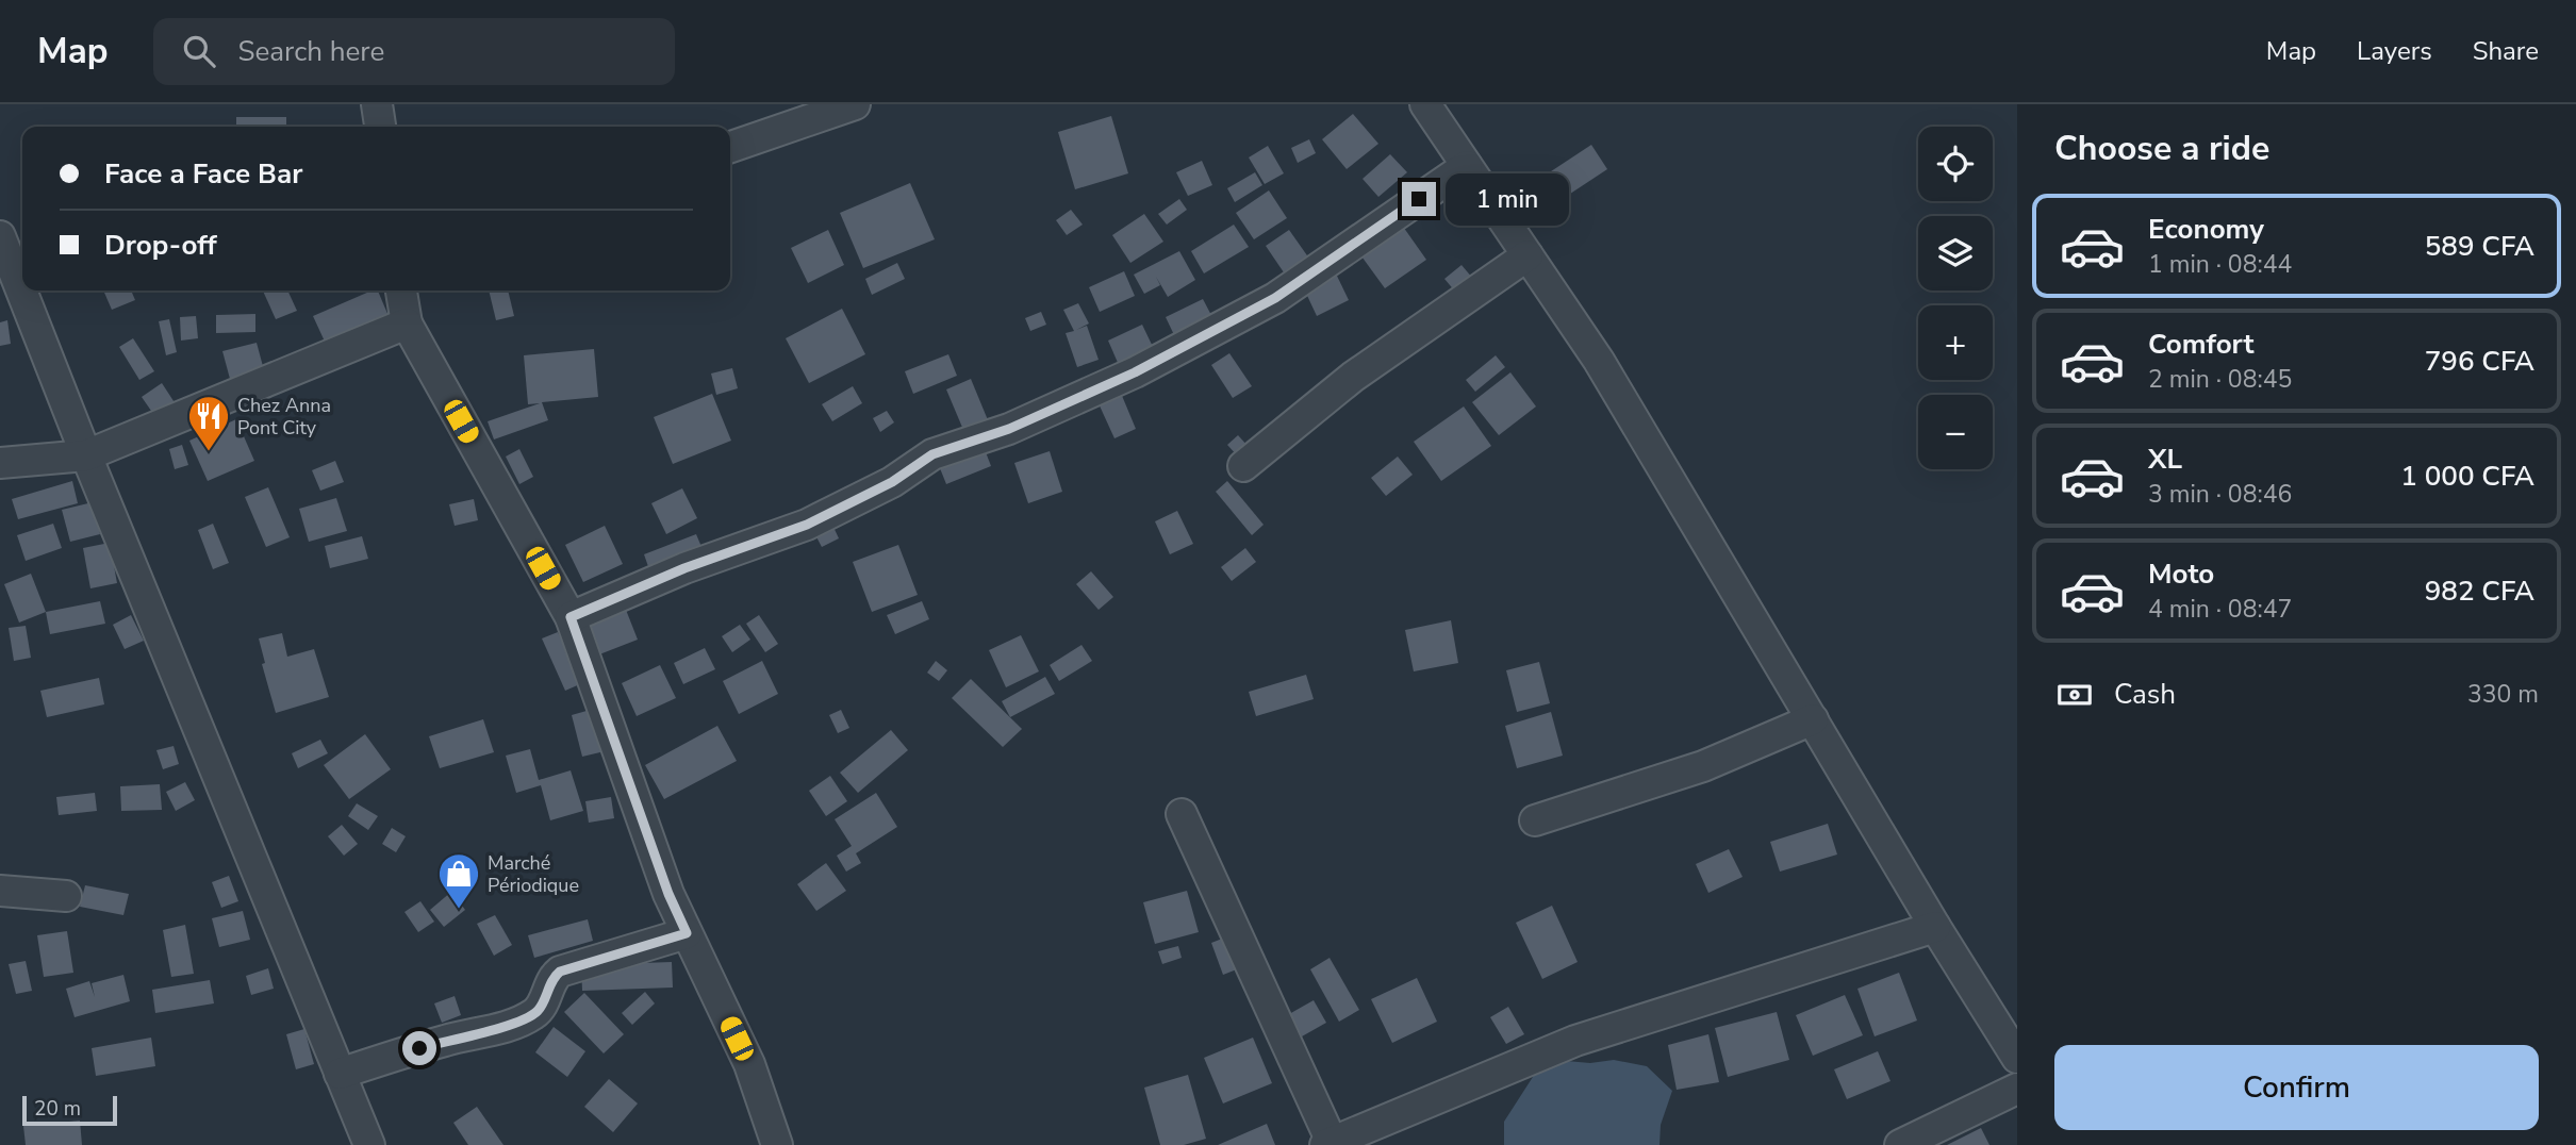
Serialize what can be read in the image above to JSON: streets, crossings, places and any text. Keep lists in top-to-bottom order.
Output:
{
  "places": {
    "restaurant": ["Chez Anna Pont City"],
    "shop": ["Marché Périodique"]
  },
  "scale_bar": "20 m",
  "page": {
    "header": "Map",
    "search": "Search here",
    "nav": ["Map", "Layers", "Share"],
    "heading": "Choose a ride",
    "map_buttons": ["+", "−"],
    "banner": ["Face a Face Bar", "Drop-off"],
    "bubble": "1 min",
    "list": [
      {
        "name": "Economy",
        "note": "1 min · 08:44",
        "value": "589 CFA"
      },
      {
        "name": "Comfort",
        "note": "2 min · 08:45",
        "value": "796 CFA"
      },
      {
        "name": "XL",
        "note": "3 min · 08:46",
        "value": "1 000 CFA"
      },
      {
        "name": "Moto",
        "note": "4 min · 08:47",
        "value": "982 CFA"
      }
    ],
    "pay": ["Cash", "330 m"],
    "buttons": "Confirm",
    "scale": "20 m"
  }
}
